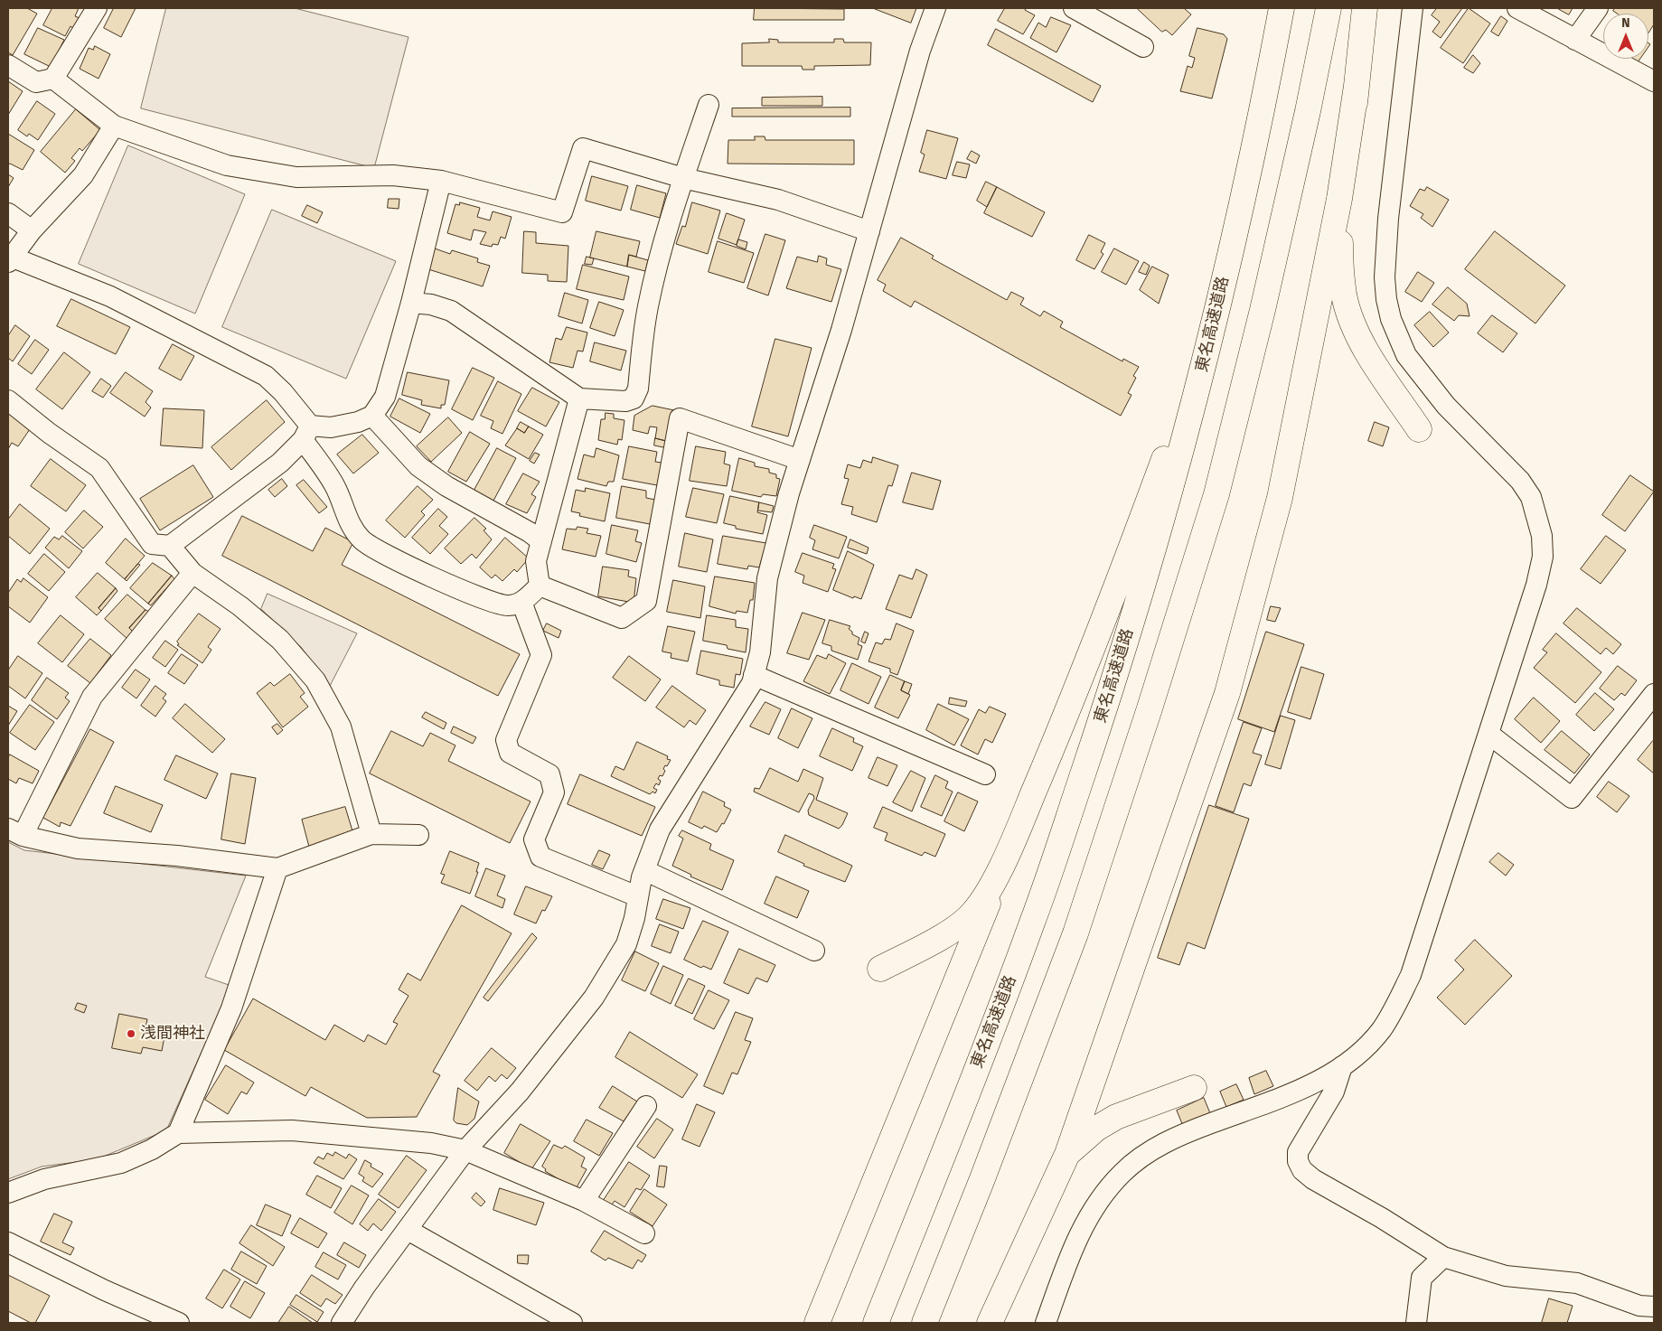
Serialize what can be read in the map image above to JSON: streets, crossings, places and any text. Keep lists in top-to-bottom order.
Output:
{
  "streets": {
    "highway": ["東名高速道路"]
  },
  "places": ["浅間神社"],
  "north": "top"
}
